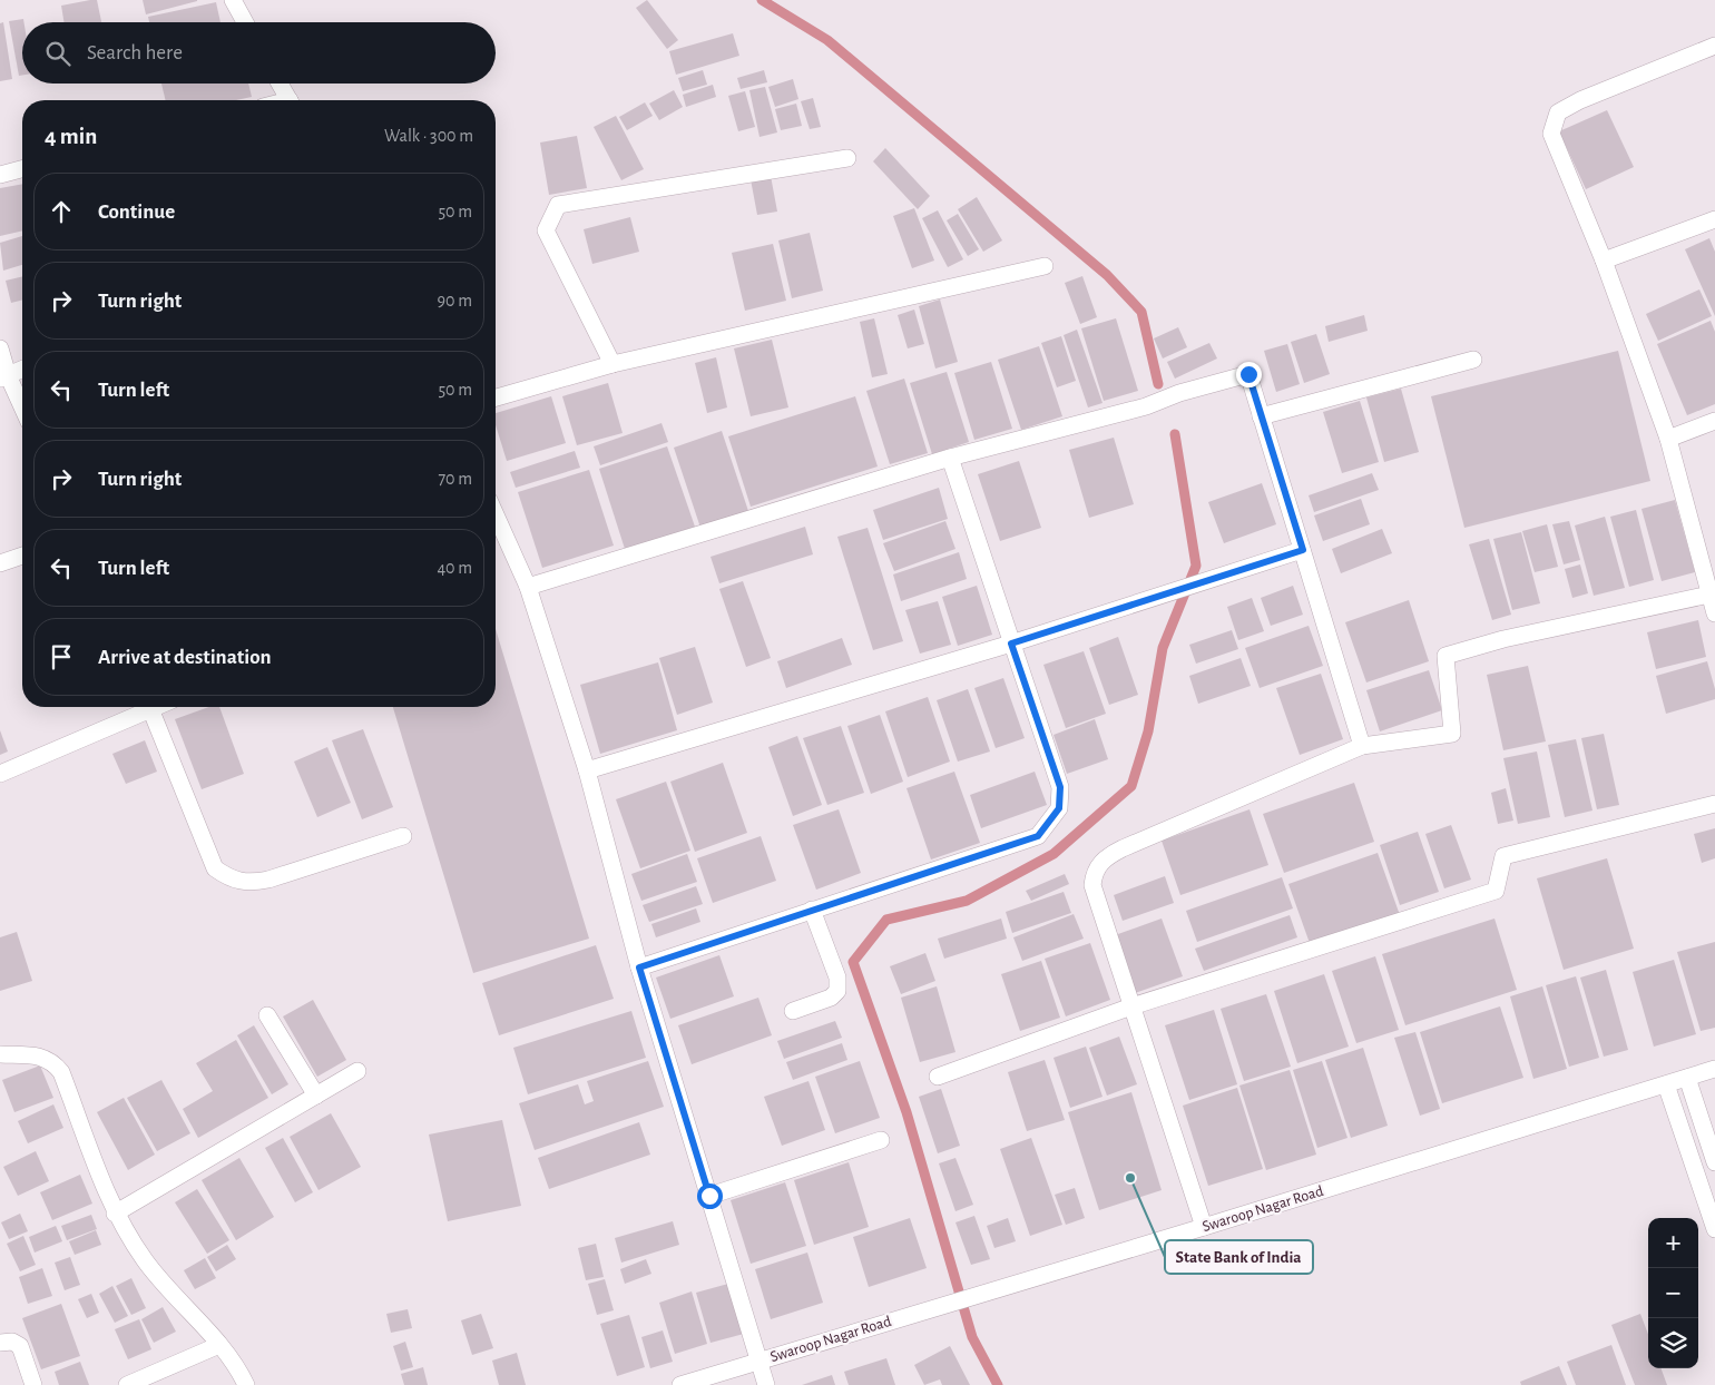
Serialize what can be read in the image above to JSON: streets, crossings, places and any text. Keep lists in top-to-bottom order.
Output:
{
  "streets": {
    "street": ["Swaroop Nagar Road"]
  },
  "places": ["State Bank of India"],
  "page": {
    "search": "Search here",
    "heading": ["4 min", "Walk · 300 m"],
    "list": [
      ["Continue", "50 m"],
      ["Turn right", "90 m"],
      ["Turn left", "50 m"],
      ["Turn right", "70 m"],
      ["Turn left", "40 m"],
      "Arrive at destination"
    ],
    "map_buttons": ["+", "−"]
  }
}
